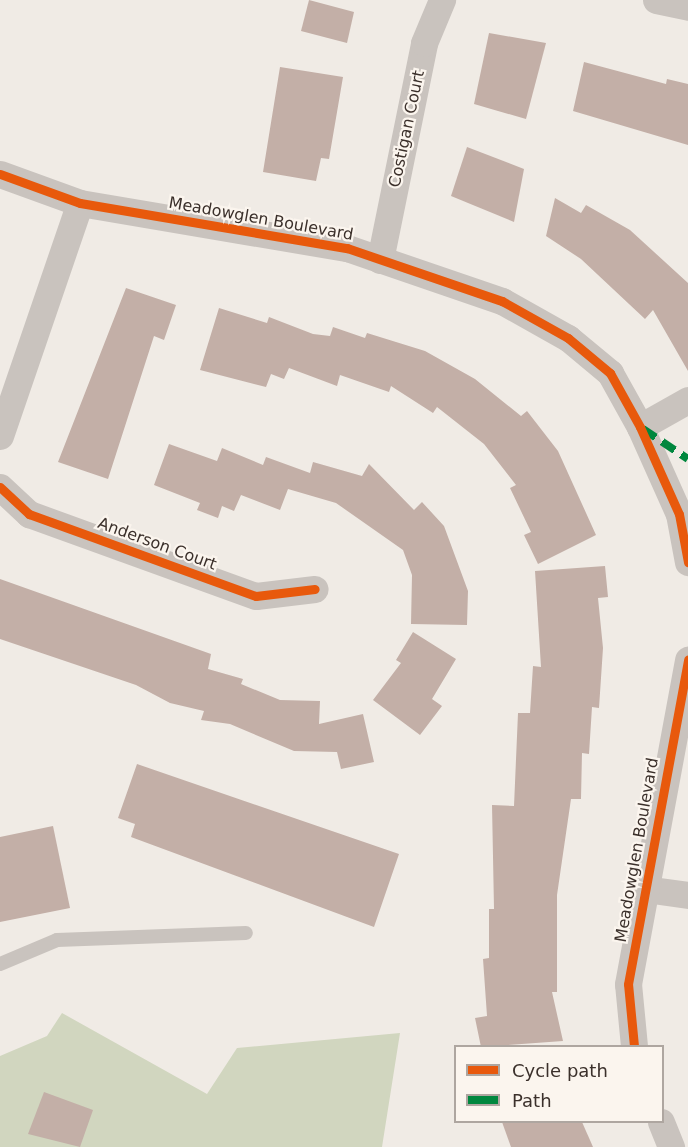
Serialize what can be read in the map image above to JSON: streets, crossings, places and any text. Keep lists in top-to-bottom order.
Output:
{
  "streets": {
    "street": ["Costigan Court", "Meadowglen Boulevard", "Anderson Court"]
  },
  "crossings": [
    ["Costigan Court", "Meadowglen Boulevard"]
  ],
  "legend": ["Cycle path", "Path"]
}
